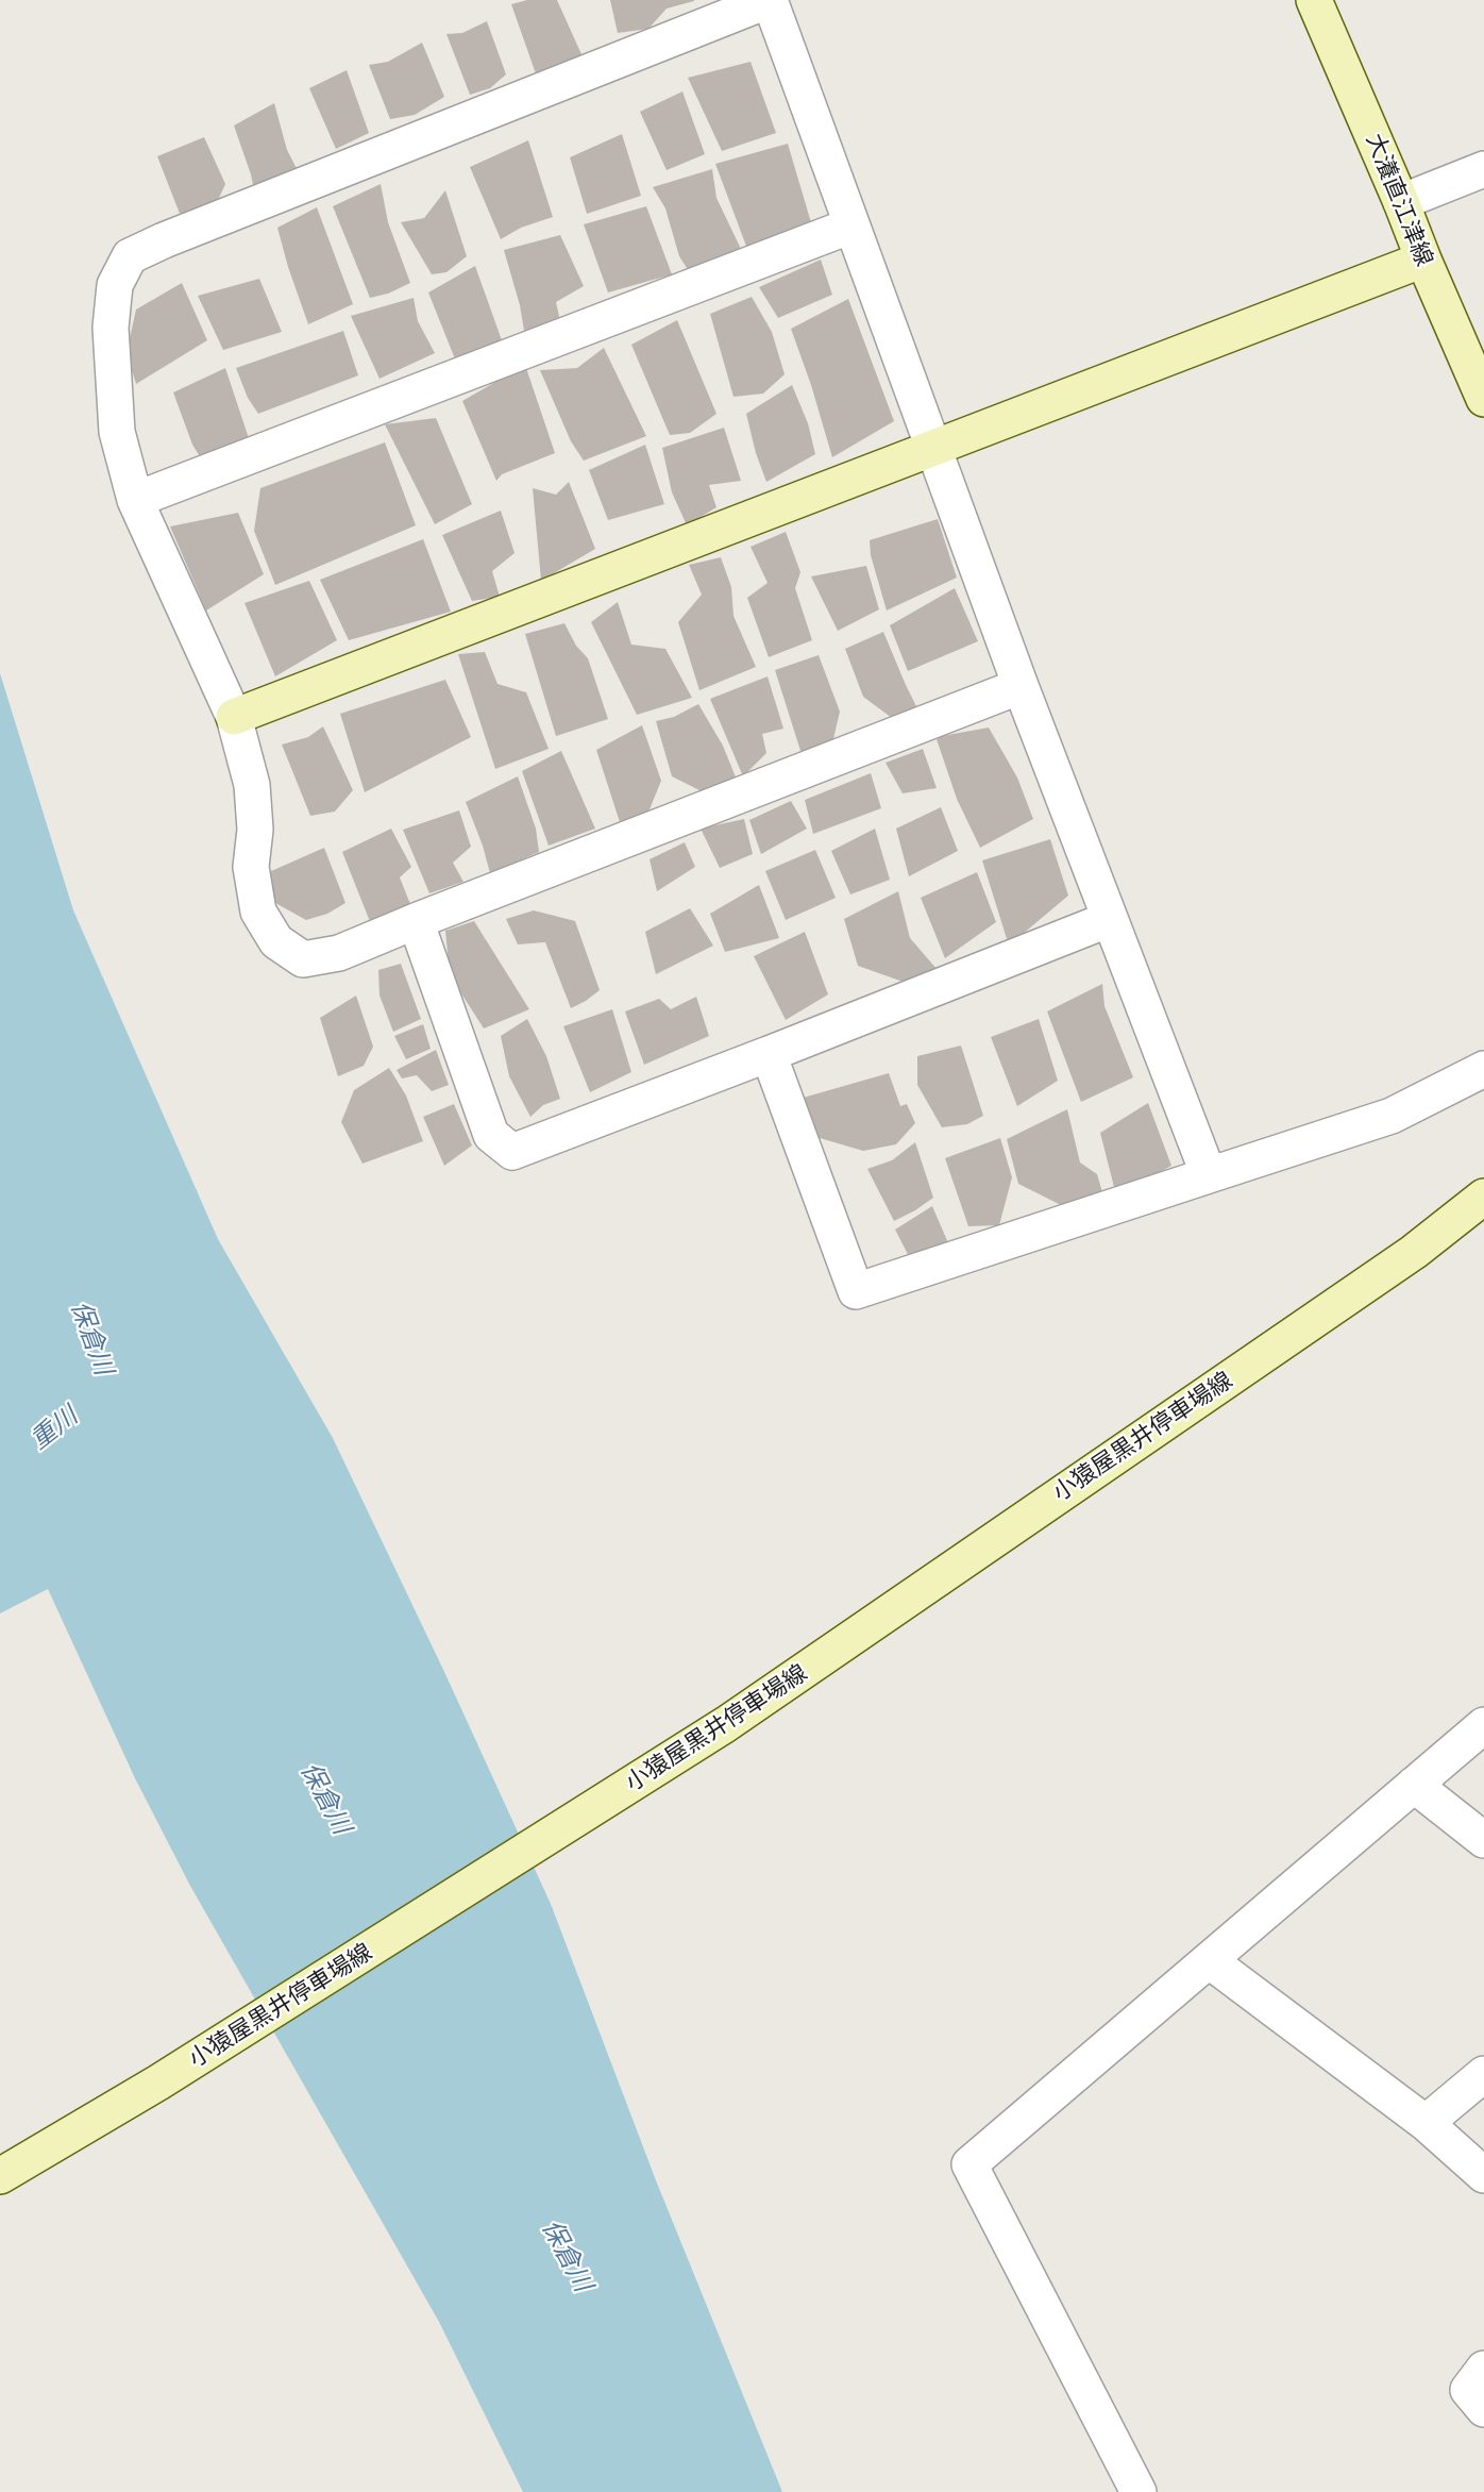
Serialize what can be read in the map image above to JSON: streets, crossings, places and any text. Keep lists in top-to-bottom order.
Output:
{
  "streets": {
    "main road": ["大瀁直江津線", "小猿屋黒井停車場線"]
  },
  "water": ["保倉川", "重川"]
}
